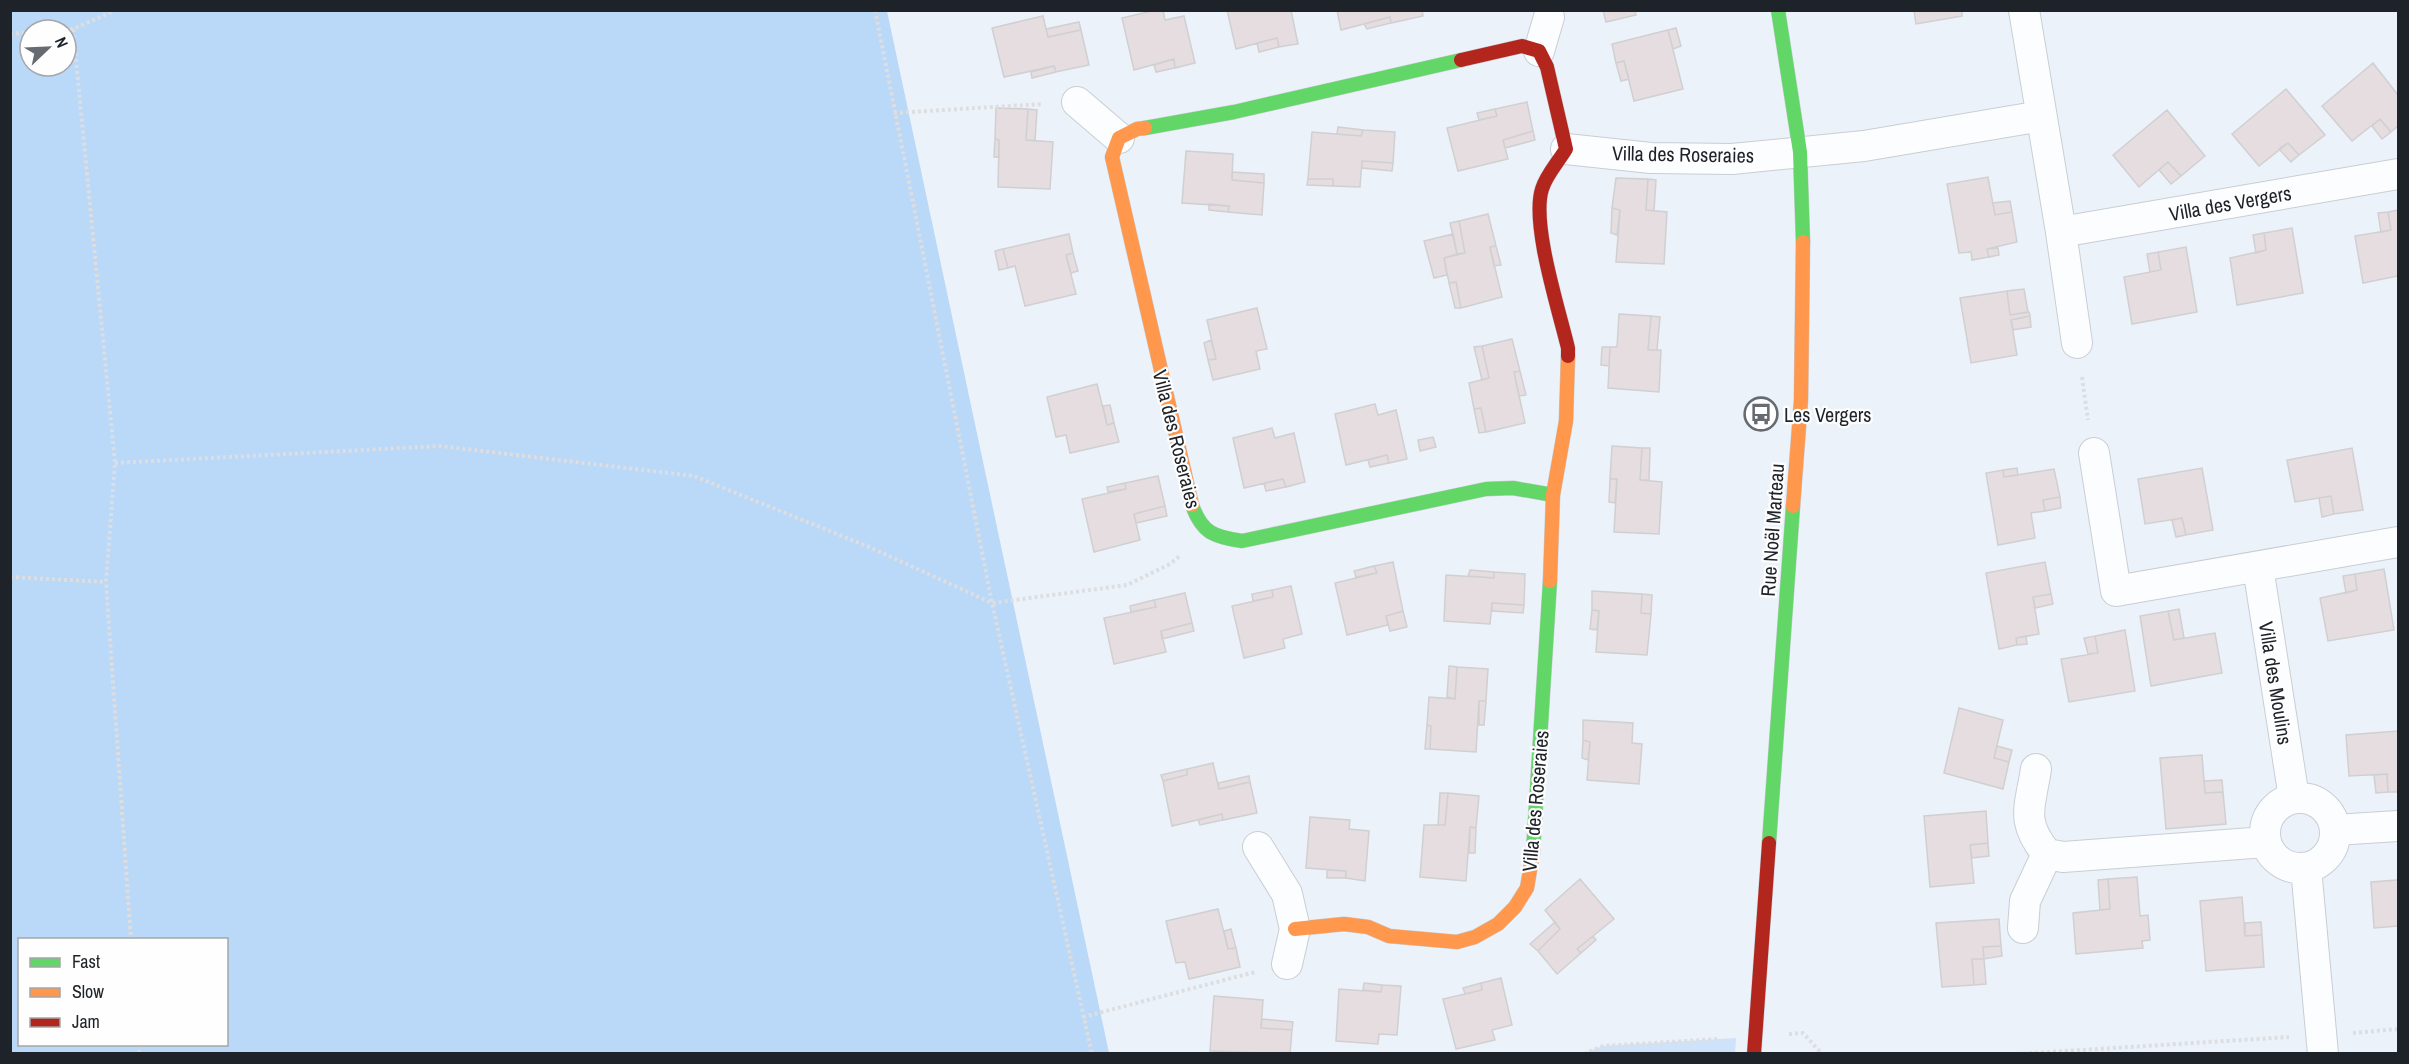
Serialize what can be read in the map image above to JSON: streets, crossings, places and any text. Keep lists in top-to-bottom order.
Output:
{
  "streets": {
    "street": [
      "Villa des Roseraies",
      "Villa des Vergers",
      "Rue Noël Marteau",
      "Villa des Moulins"
    ]
  },
  "crossings": [
    ["Villa des Roseraies", "Rue Noël Marteau"]
  ],
  "places": {
    "bus stop": ["Les Vergers"]
  },
  "legend": ["Fast", "Slow", "Jam"],
  "north": "top right"
}
